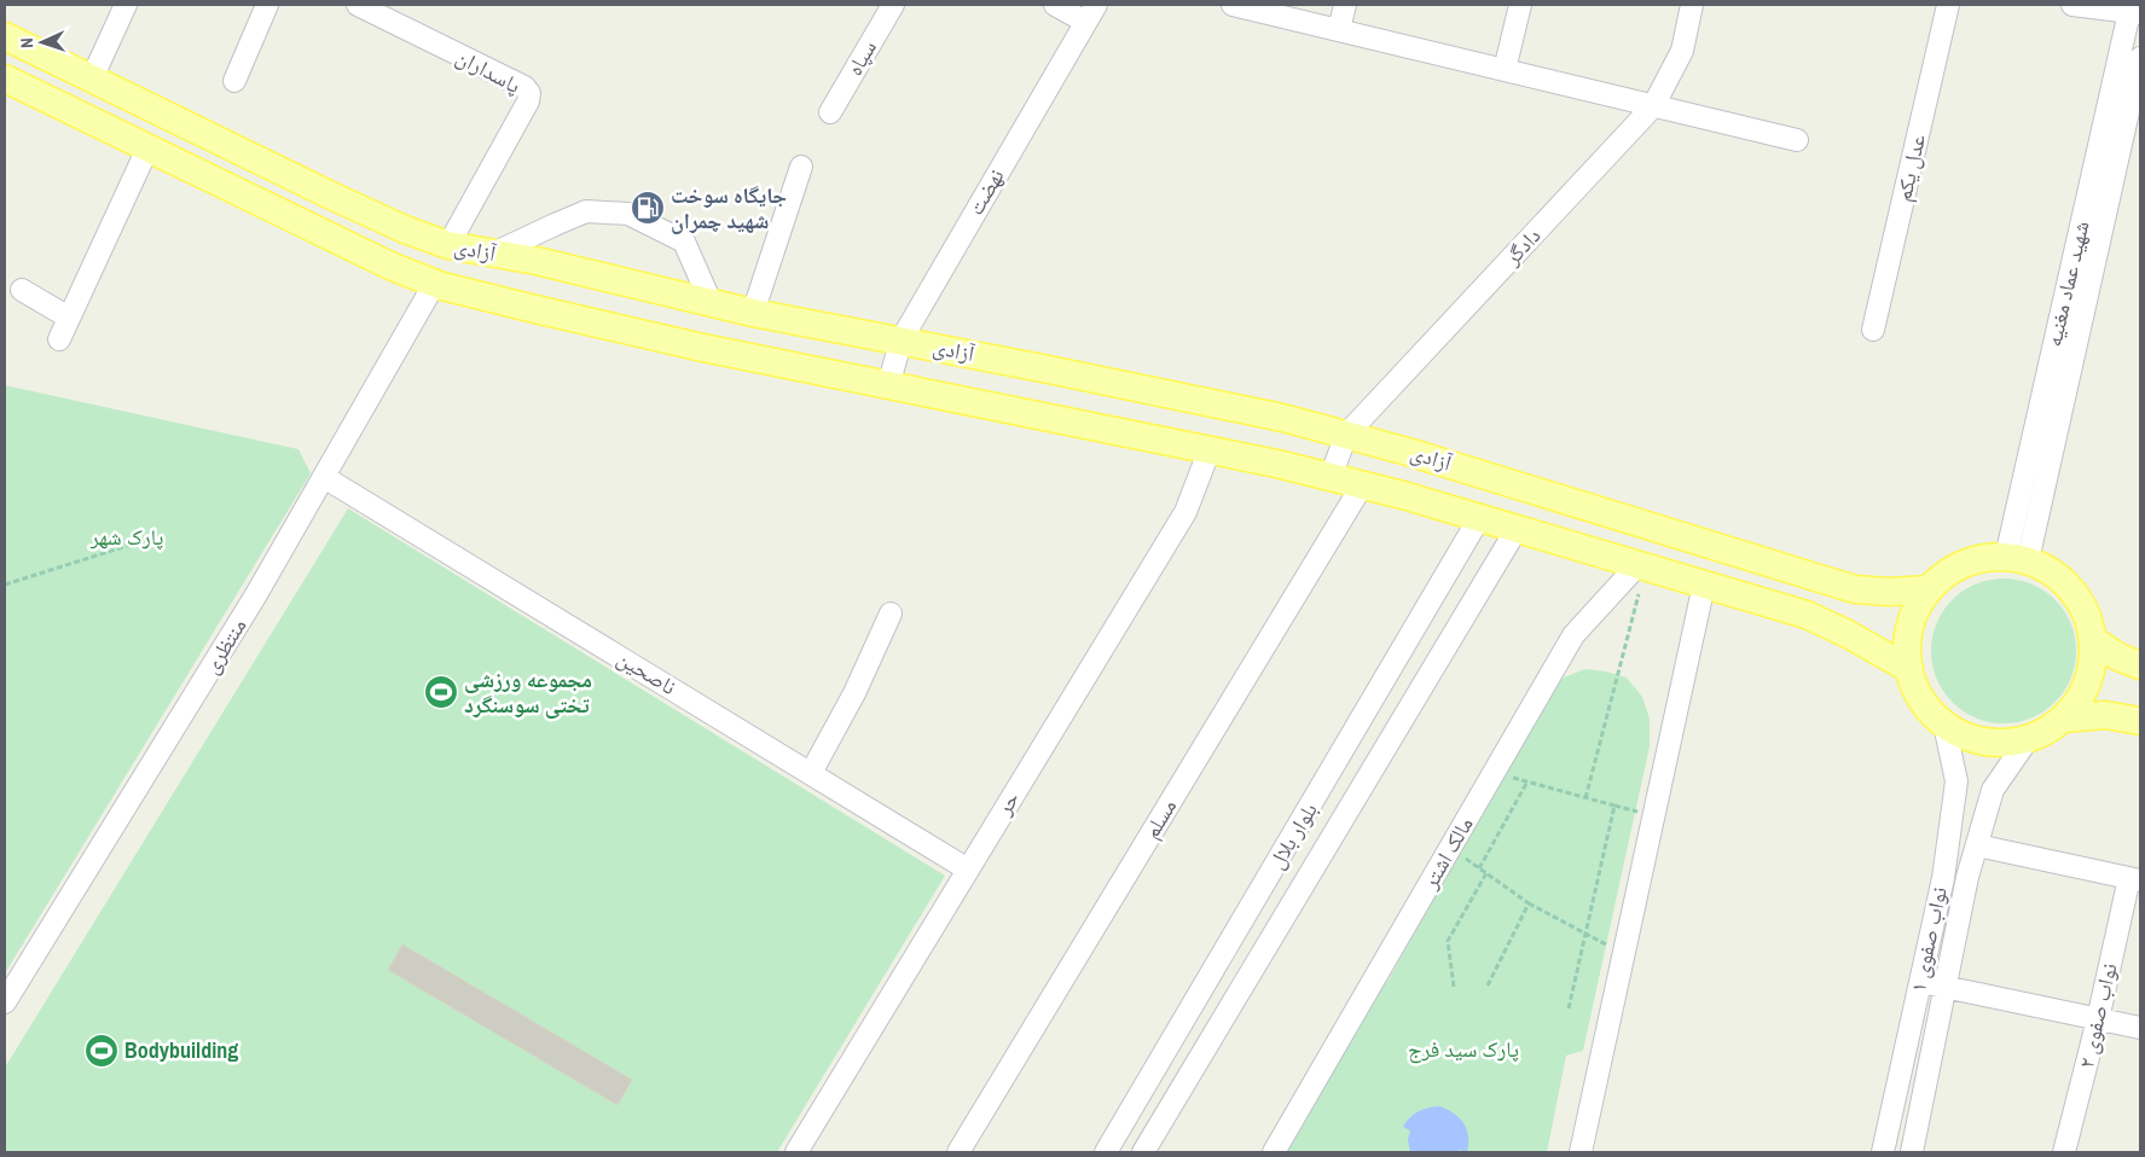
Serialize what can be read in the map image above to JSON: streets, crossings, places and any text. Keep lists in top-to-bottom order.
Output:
{
  "streets": {
    "main road": ["آزادی"],
    "street": [
      "سپاه",
      "پاسداران",
      "عدل یکم",
      "نهضت",
      "دادگر",
      "شهید عماد مغنیه",
      "منتظری",
      "ناصحین",
      "حر",
      "مسلم",
      "بلوار بلال",
      "مالک اشتر",
      "نواب صفوی ۱",
      "نواب صفوی ۲"
    ]
  },
  "crossings": [
    ["پاسداران", "آزادی"],
    ["نهضت", "آزادی"],
    ["دادگر", "آزادی"],
    ["آزادی", "شهید عماد مغنیه"],
    ["آزادی", "منتظری"],
    ["آزادی", "حر"],
    ["آزادی", "مسلم"],
    ["آزادی", "بلوار بلال"],
    ["آزادی", "مالک اشتر"],
    ["آزادی", "نواب صفوی ۱"],
    ["شهید عماد مغنیه", "نواب صفوی ۱"],
    ["منتظری", "ناصحین"],
    ["ناصحین", "حر"]
  ],
  "parks": ["پارک شهر", "پارک سید فرج"],
  "places": {
    "fuel station": ["جایگاه سوخت شهید چمران"],
    "sports": ["مجموعه ورزشی تختی سوسنگرد", "Bodybuilding"]
  },
  "north": "left"
}
